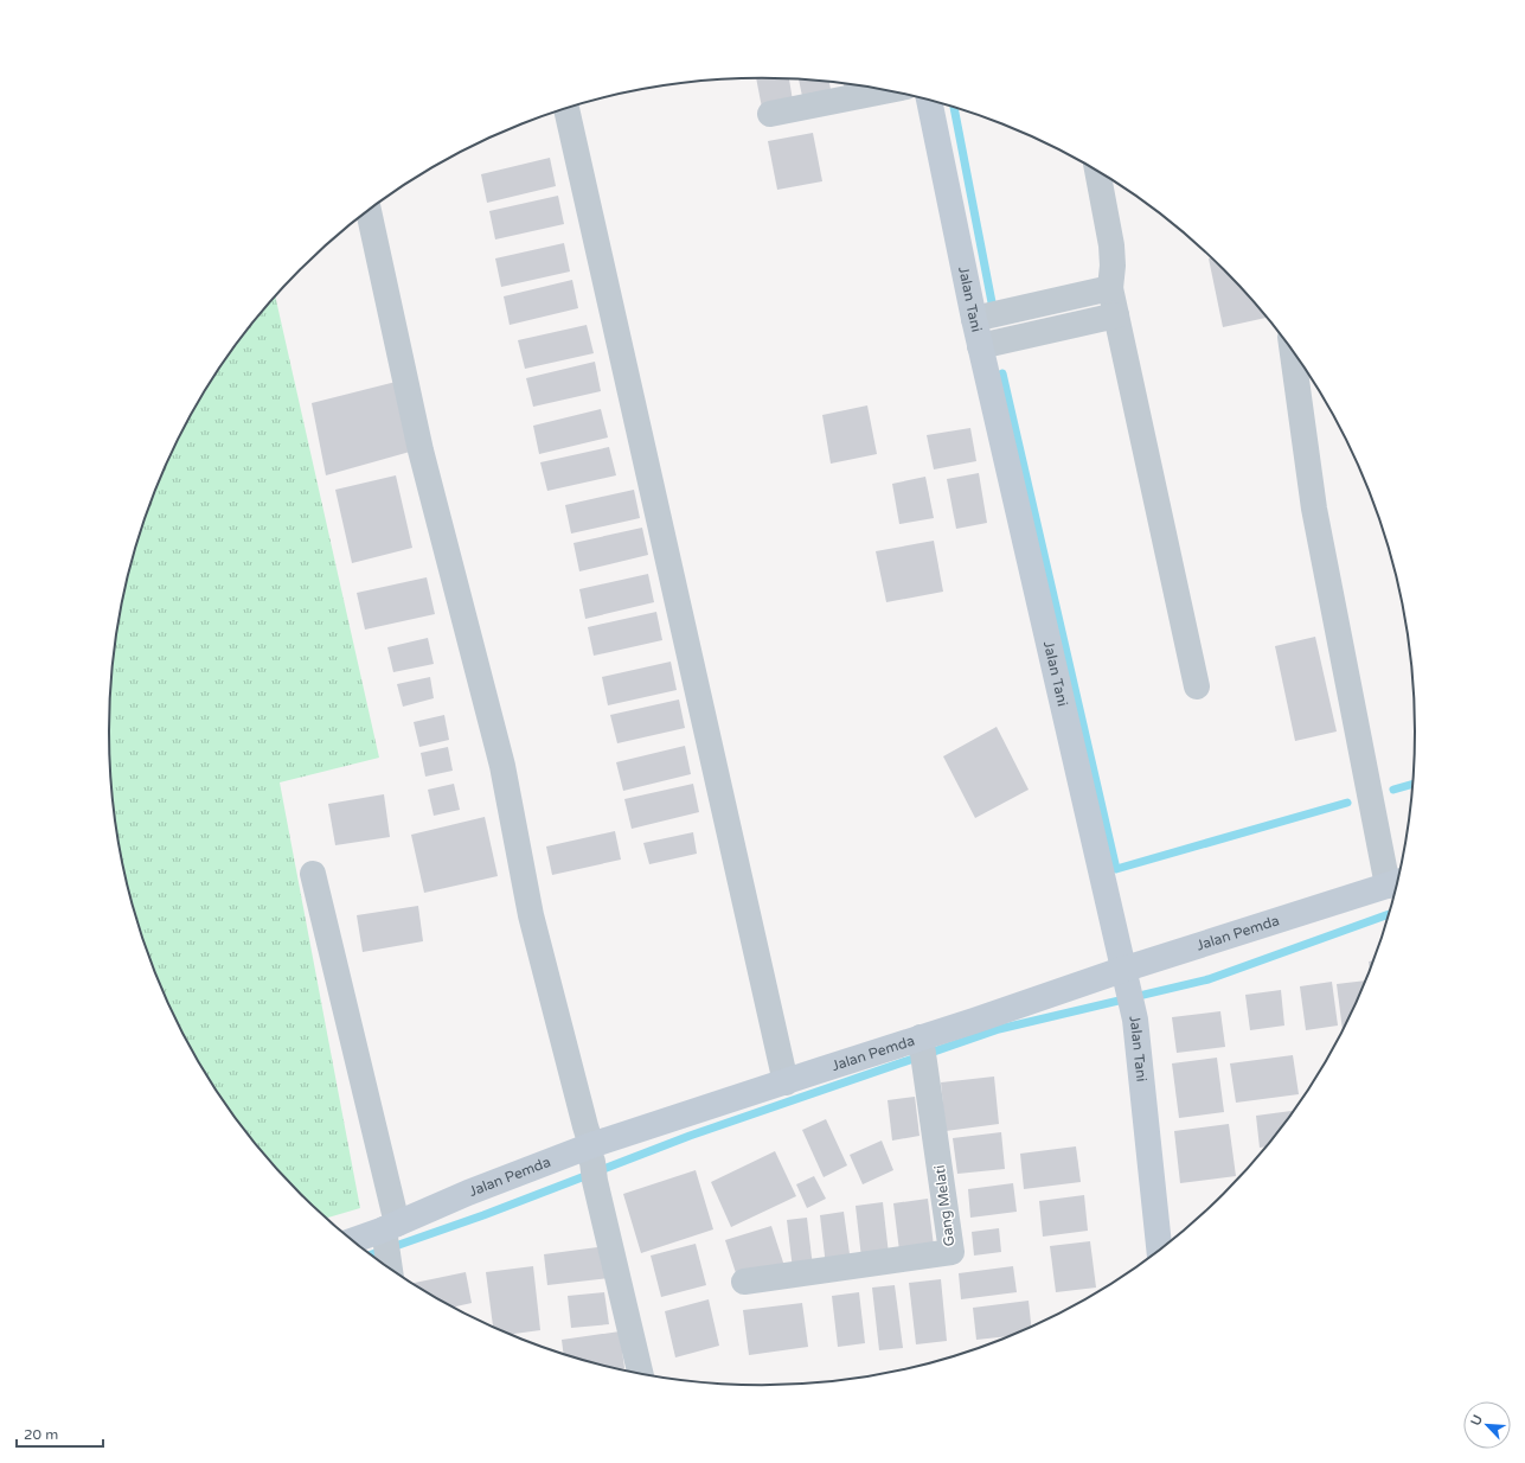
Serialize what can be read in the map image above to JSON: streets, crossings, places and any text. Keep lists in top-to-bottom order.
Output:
{
  "streets": {
    "street": ["Jalan Tani", "Jalan Pemda", "Gang Melati"]
  },
  "crossings": [
    ["Jalan Tani", "Jalan Pemda"],
    ["Jalan Pemda", "Gang Melati"]
  ],
  "scale_bar": "20 m",
  "north": "top left"
}
